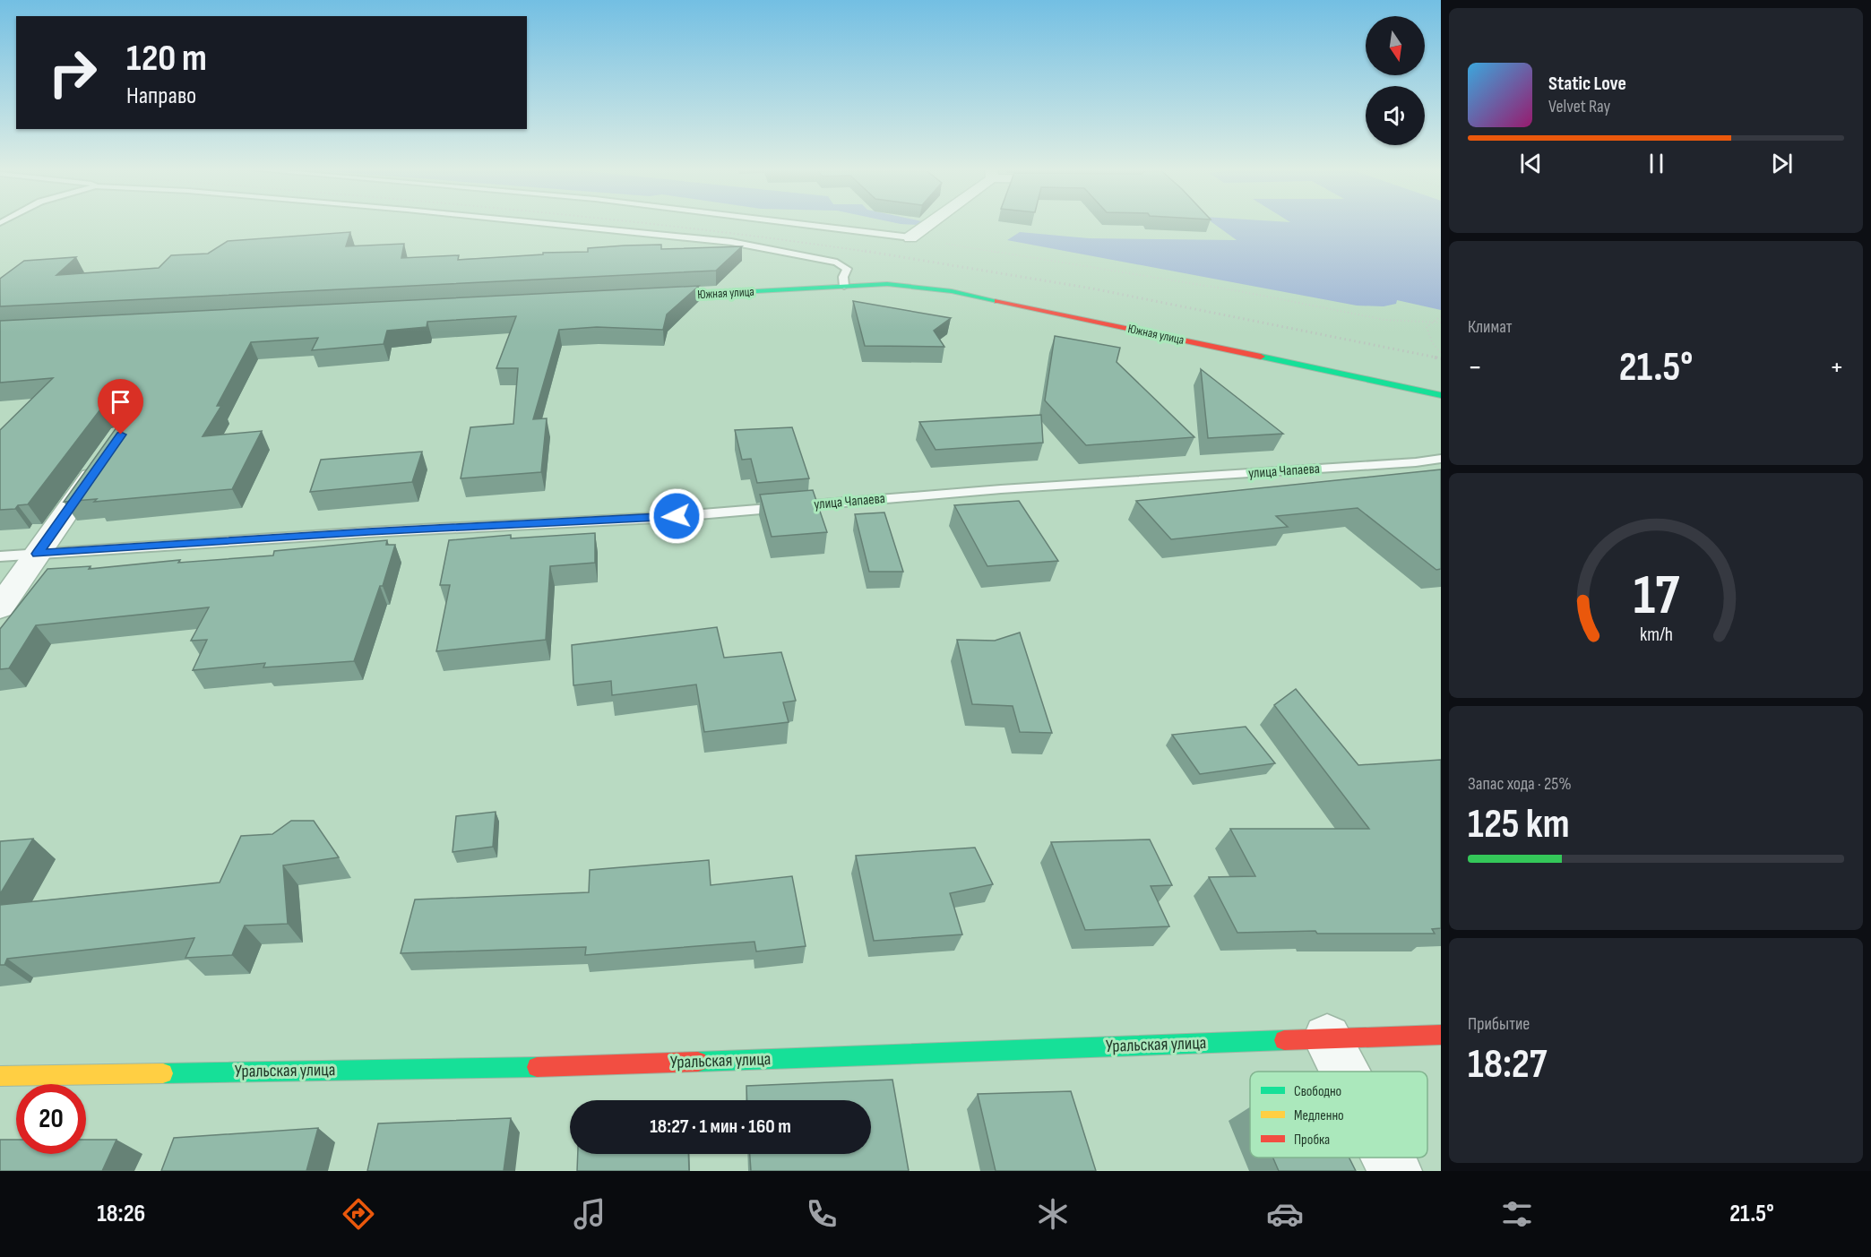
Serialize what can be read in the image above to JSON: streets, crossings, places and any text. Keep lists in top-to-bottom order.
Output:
{
  "streets": {
    "street": ["Южная улица", "Уральская улица"],
    "lane": ["улица Чапаева"]
  },
  "legend": ["Свободно", "Медленно", "Пробка"],
  "north": "bottom",
  "page": {
    "turn": ["120 m", "Направо"],
    "song": ["Static Love", "Velvet Ray"],
    "tile": [
      "Климат",
      ["Запас хода · 25%", "125 km"],
      ["Прибытие", "18:27"]
    ],
    "heat": ["−", "21.5°", "+"],
    "limit": "20",
    "trip": "18:27 · 1 мин · 160 m",
    "tabs": ["18:26", "21.5°"],
    "gauge": ["17", "km/h"]
  }
}
